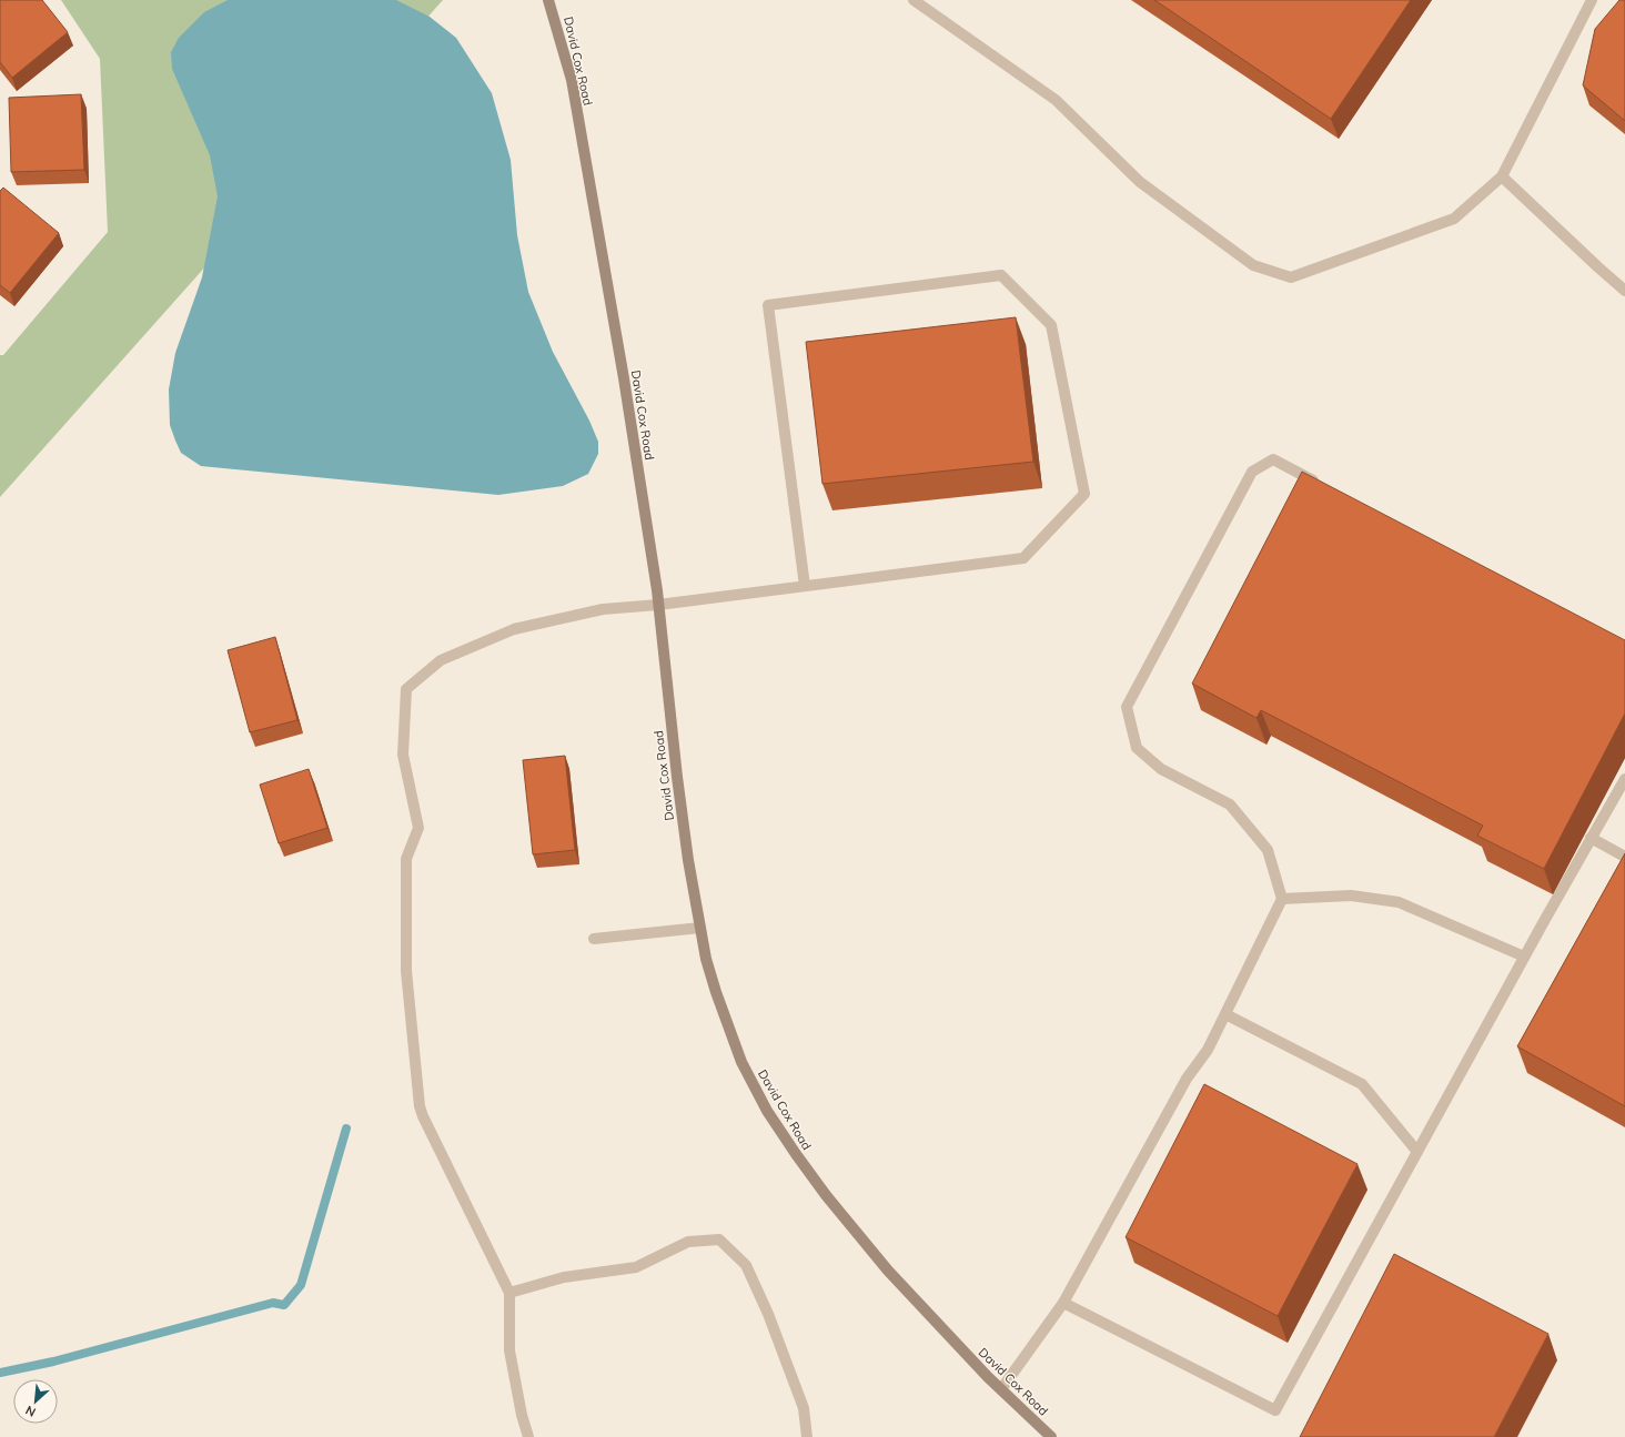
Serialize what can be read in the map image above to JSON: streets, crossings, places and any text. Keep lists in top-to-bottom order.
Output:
{
  "streets": {
    "main road": ["David Cox Road"]
  },
  "north": "bottom left"
}
